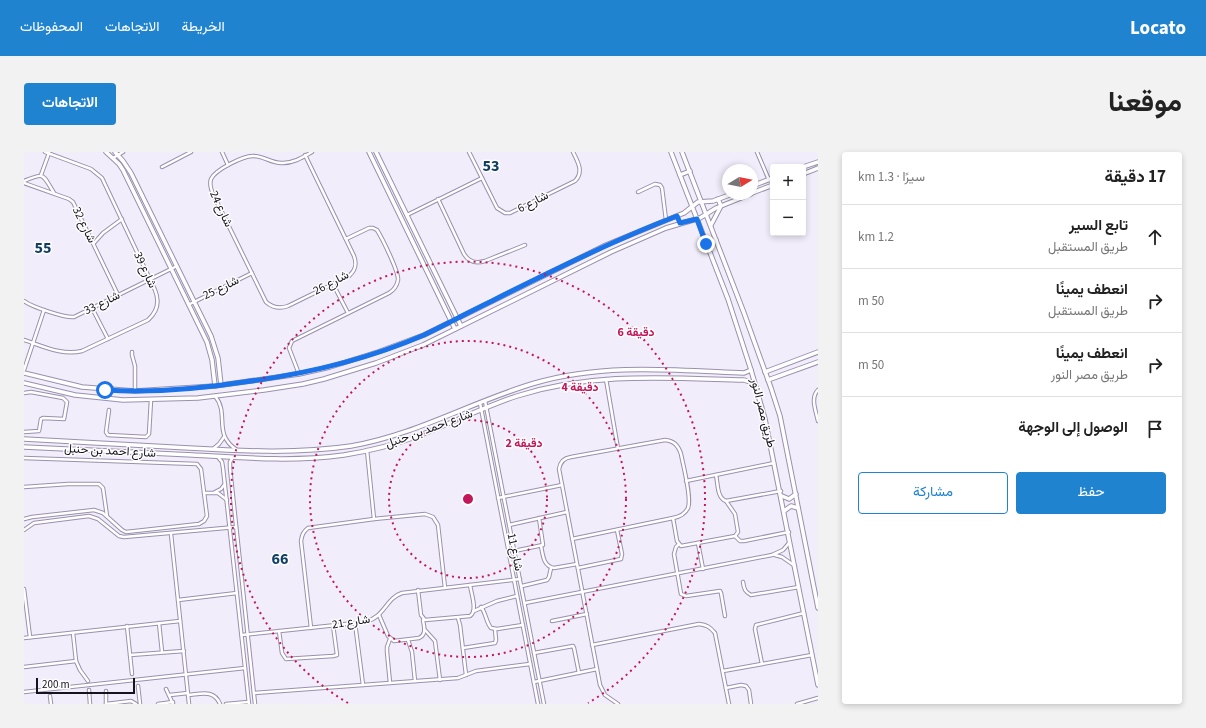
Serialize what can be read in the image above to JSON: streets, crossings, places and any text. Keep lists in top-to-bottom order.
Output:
{
  "streets": {
    "street": [
      "شارع 6",
      "شارع 24",
      "شارع 32",
      "شارع 39",
      "شارع 26",
      "شارع 25",
      "شارع 33",
      "طريق مصر النور",
      "شارع احمد بن حنبل",
      "شارع 11",
      "شارع 21"
    ]
  },
  "crossings": [
    ["شارع 24", "شارع 26"],
    ["شارع 24", "شارع 25"],
    ["شارع 32", "شارع 33"],
    ["شارع 39", "شارع 33"],
    ["شارع 26", "شارع 25"],
    ["طريق مصر النور", "شارع احمد بن حنبل"],
    ["شارع احمد بن حنبل", "شارع 11"],
    ["شارع 11", "شارع 21"]
  ],
  "districts": ["53", "55", "66"],
  "scale_bar": "200 m",
  "north": "right",
  "page": {
    "header": "Locato",
    "nav": ["الخريطة", "الاتجاهات", "المحفوظات"],
    "title": "موقعنا",
    "buttons": [
      "الاتجاهات",
      ["حفظ", "مشاركة"]
    ],
    "heading": ["17 دقيقة", "سيرًا · 1.3 km"],
    "map_buttons": ["+", "−"],
    "list": [
      ["تابع السير", "طريق المستقبل", "1.2 km"],
      ["انعطف يمينًا", "طريق المستقبل", "50 m"],
      ["انعطف يمينًا", "طريق مصر النور", "50 m"],
      "الوصول إلى الوجهة"
    ],
    "scale": "200 m"
  },
  "rings": ["6 دقيقة", "4 دقيقة", "2 دقيقة"]
}
